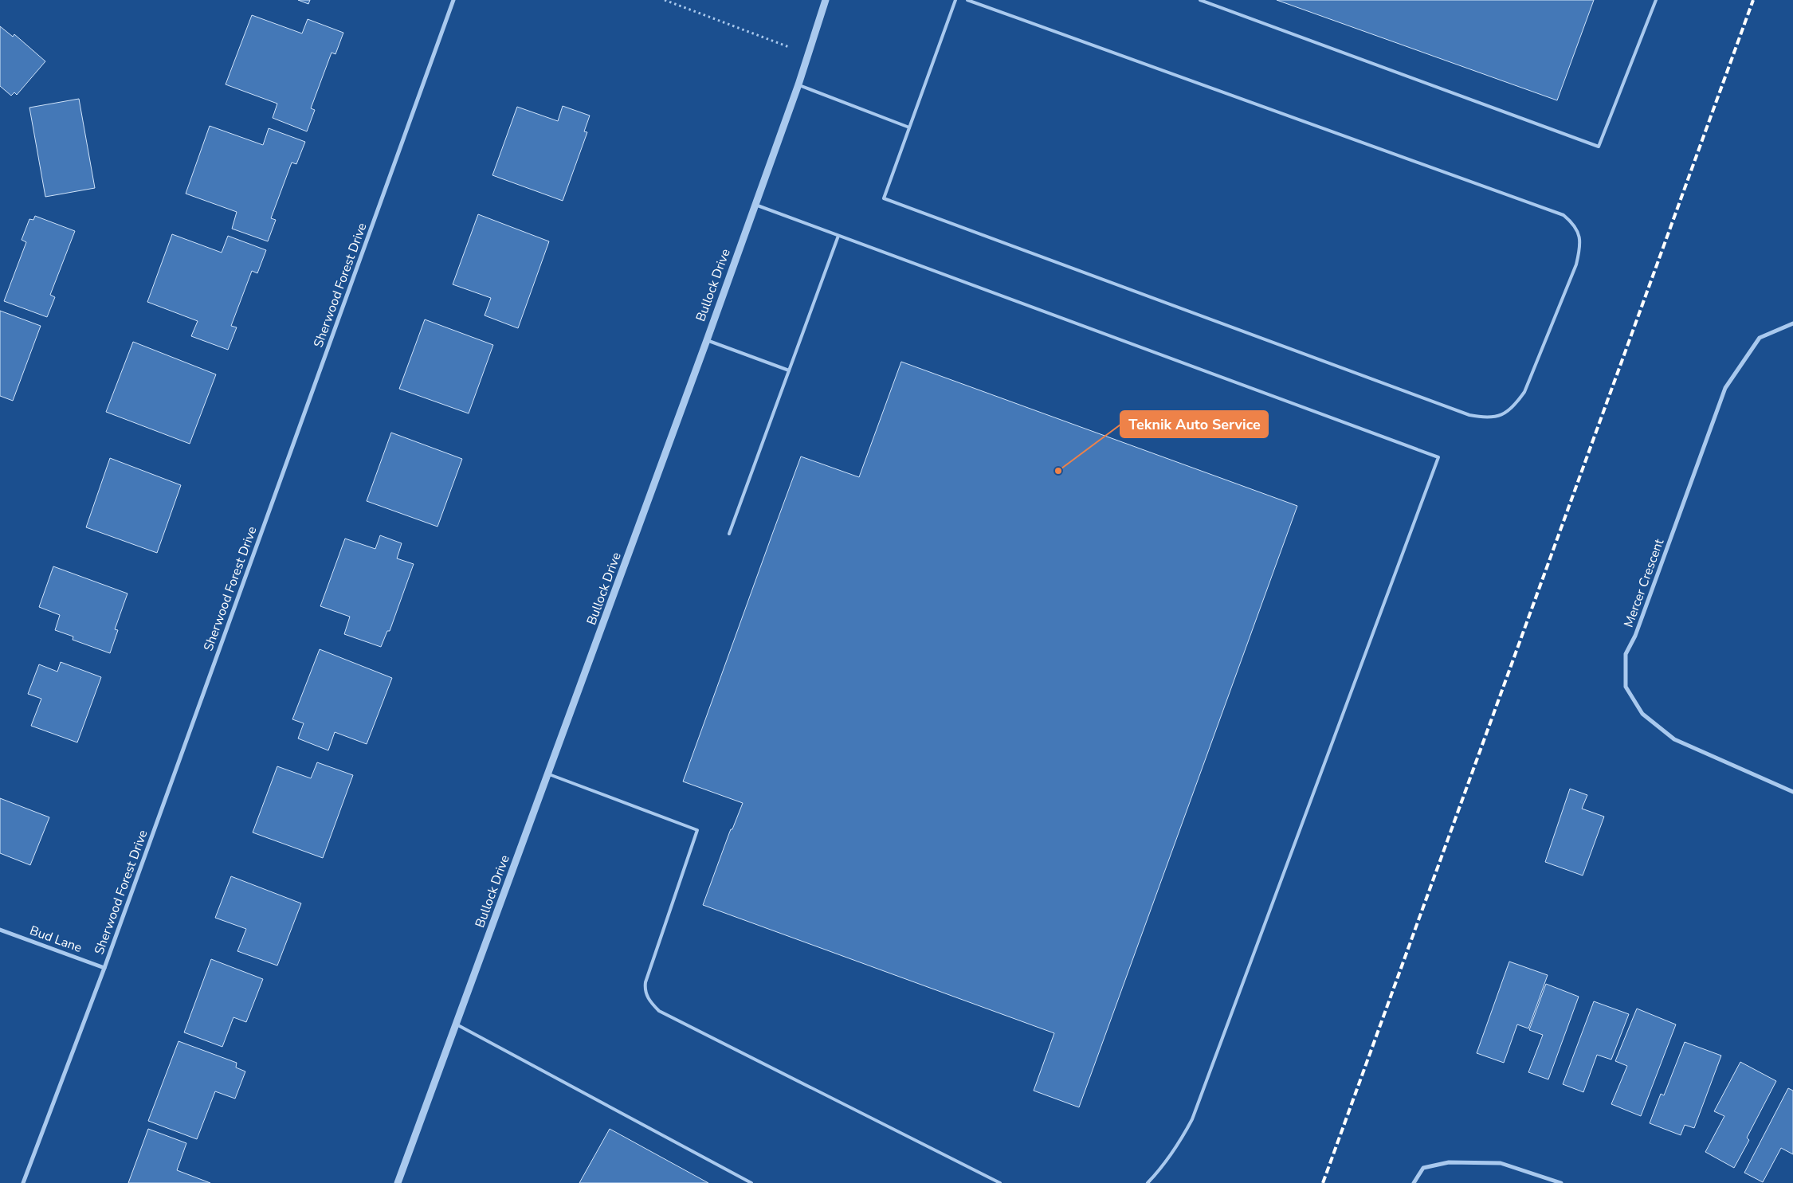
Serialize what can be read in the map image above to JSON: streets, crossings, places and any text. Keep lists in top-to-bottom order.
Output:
{
  "streets": {
    "street": [
      "Sherwood Forest Drive",
      "Bullock Drive",
      "Mercer Crescent",
      "Bud Lane"
    ]
  },
  "crossings": [
    ["Sherwood Forest Drive", "Bud Lane"]
  ],
  "places": ["Teknik Auto Service"]
}
